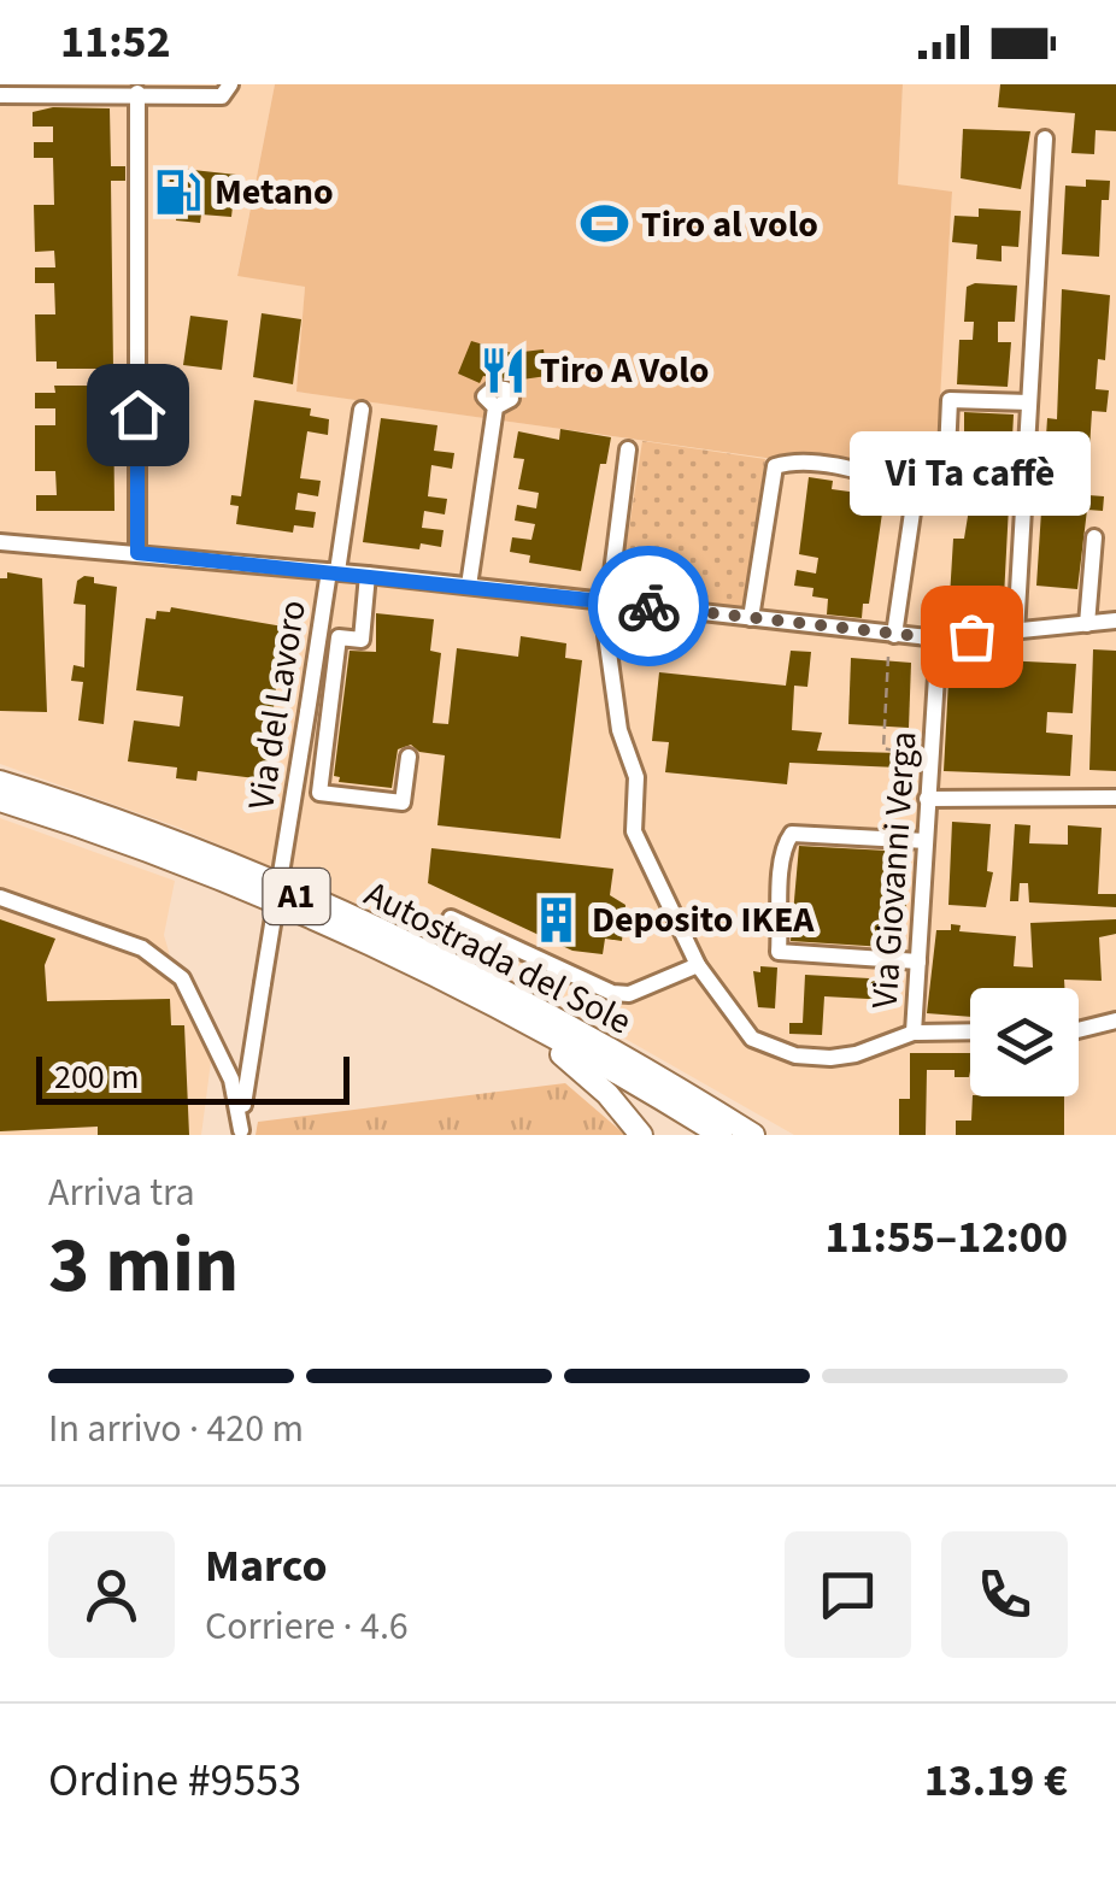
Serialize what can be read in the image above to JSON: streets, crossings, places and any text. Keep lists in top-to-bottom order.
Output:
{
  "streets": {
    "highway": ["A1", "Autostrada del Sole"],
    "street": ["Via del Lavoro", "Via Giovanni Verga"]
  },
  "crossings": [
    ["Via del Lavoro", "Via Giovanni Verga"]
  ],
  "places": {
    "fuel station": ["Metano"],
    "sports": ["Tiro al volo"],
    "restaurant": ["Tiro A Volo"],
    "other": ["Vi Ta caffè"],
    "building": ["Deposito IKEA"]
  },
  "scale_bar": "200 m",
  "page": {
    "status": "11:52",
    "bubble": "Vi Ta caffè",
    "scale": "200 m",
    "heading": ["3 min", "Arriva tra", "11:55–12:00"],
    "panel": [
      "Marco",
      "Corriere · 4.6",
      "Ordine #9553",
      "13.19 €"
    ],
    "bar": "In arrivo · 420 m"
  }
}
